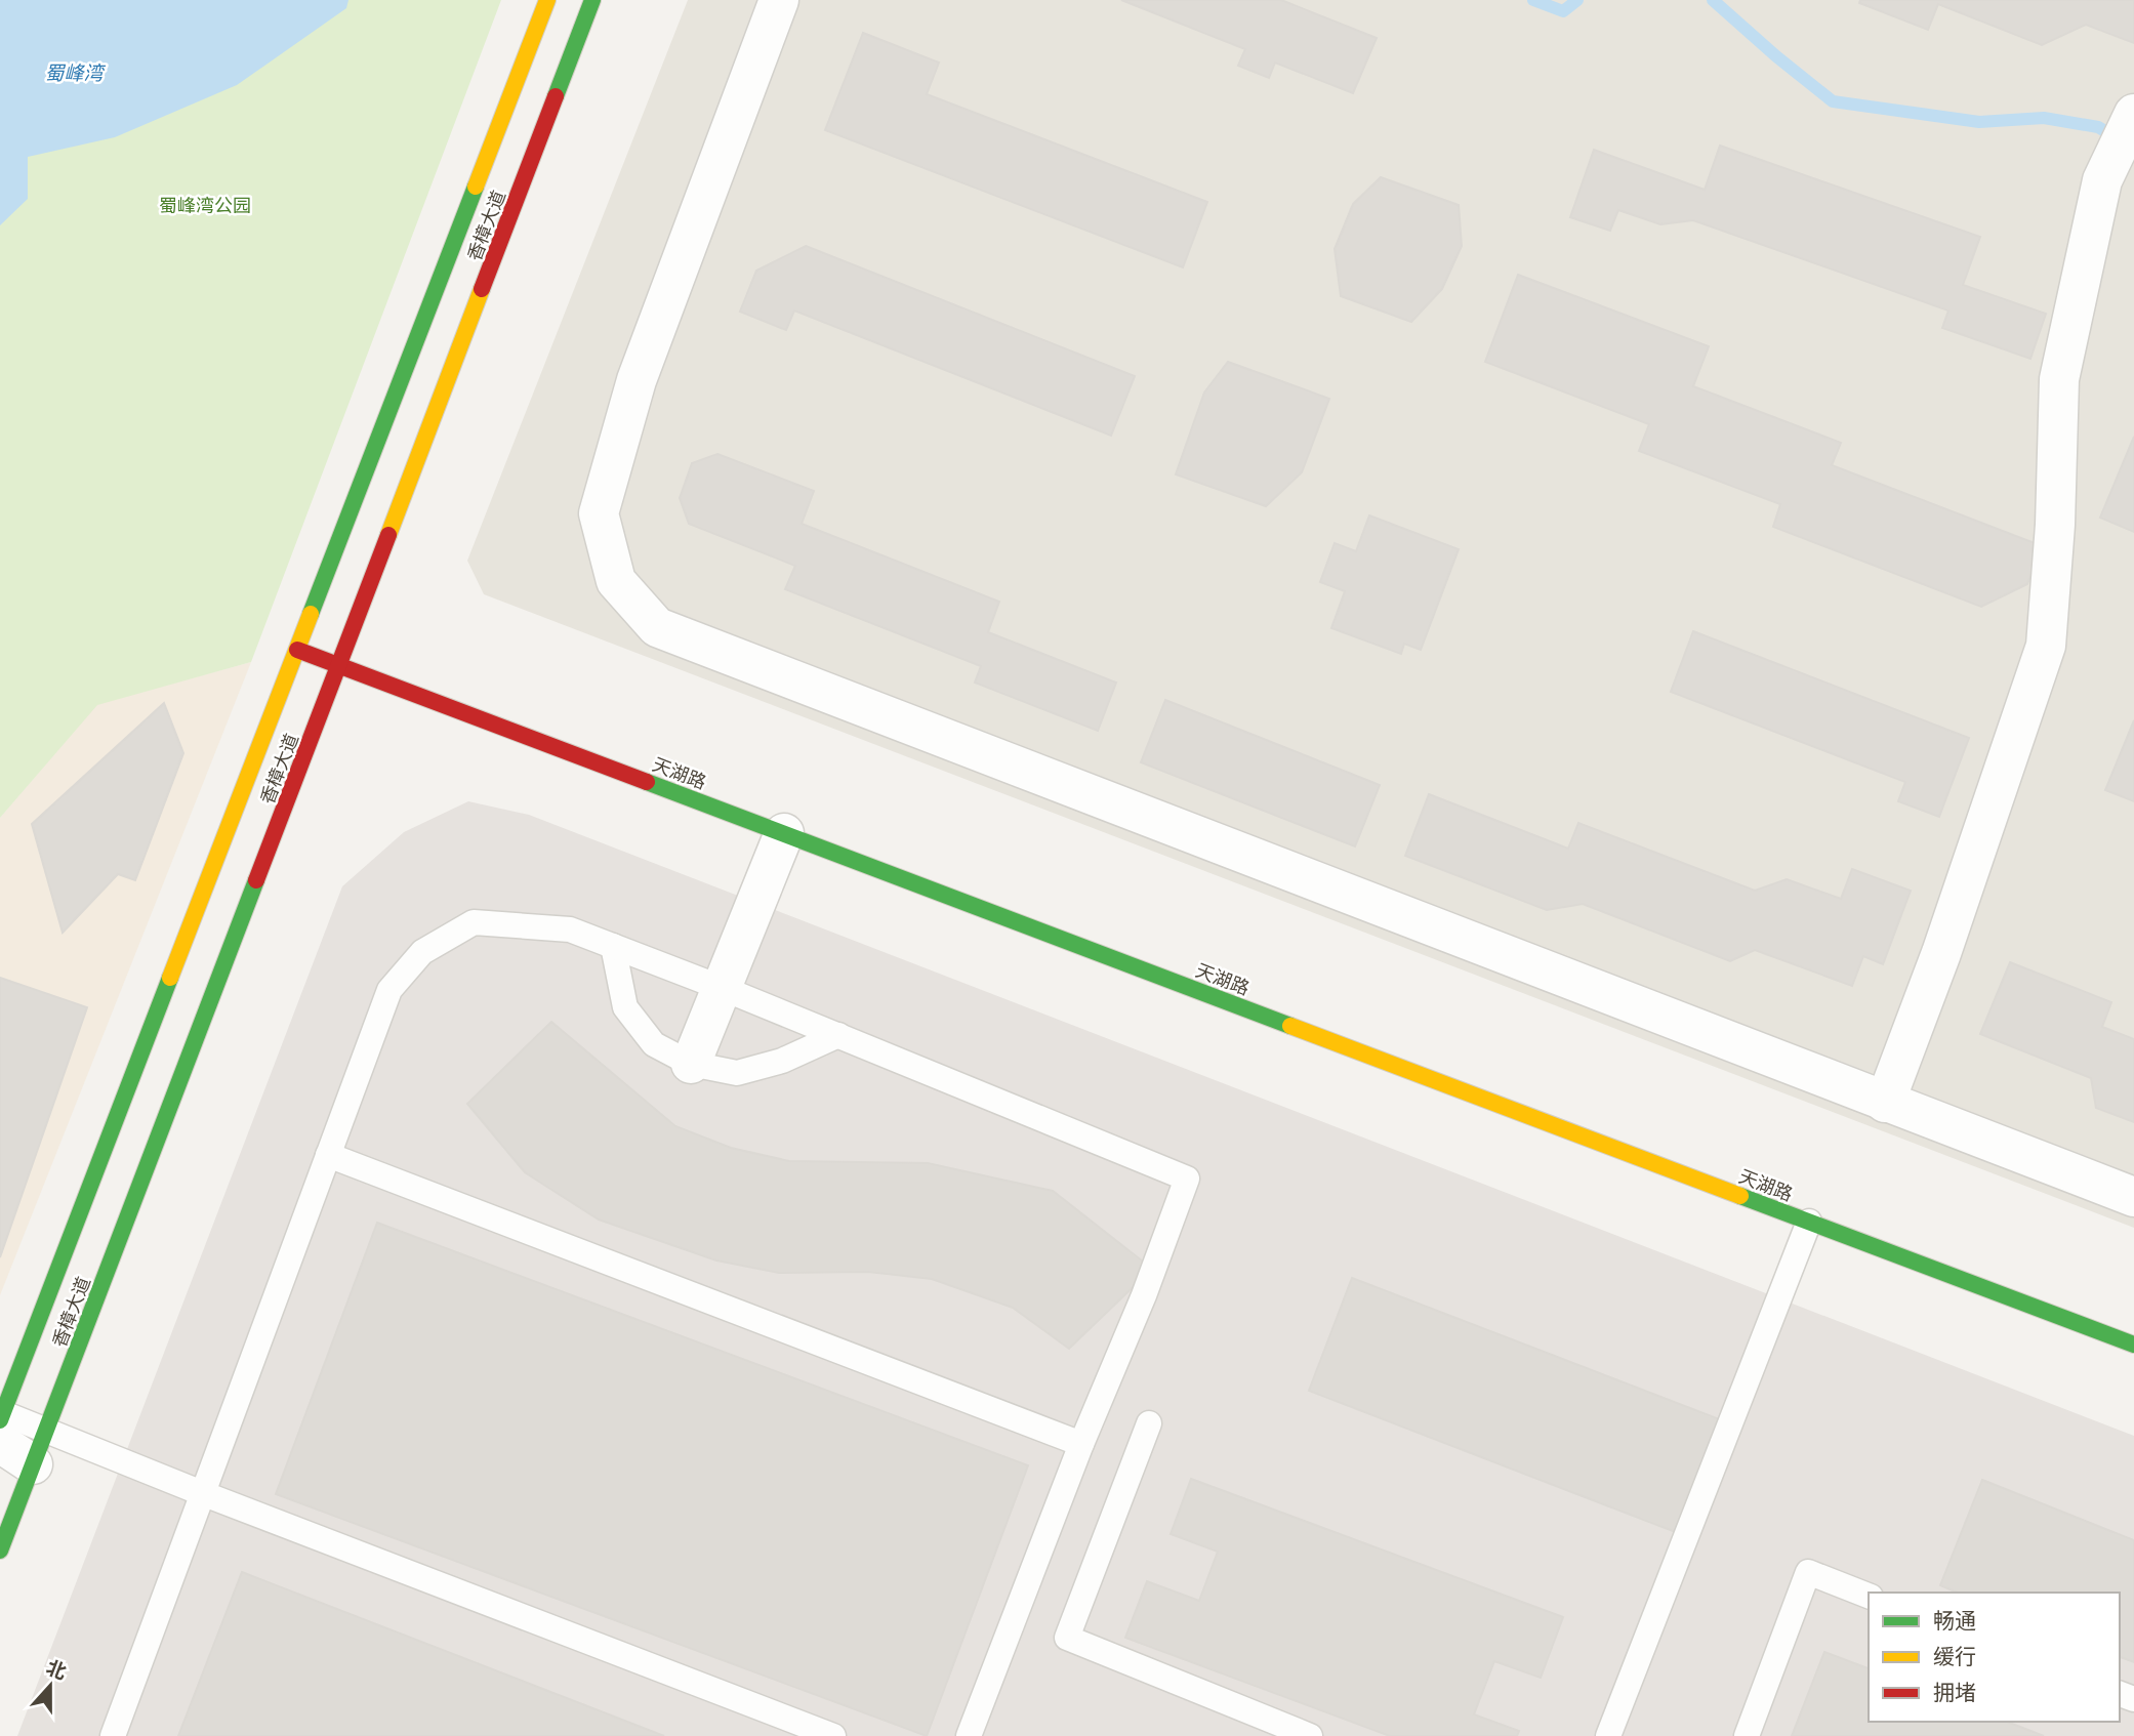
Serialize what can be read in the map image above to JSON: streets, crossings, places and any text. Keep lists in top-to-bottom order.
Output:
{
  "streets": {
    "street": ["香樟大道", "天湖路"]
  },
  "crossings": [
    ["香樟大道", "天湖路"]
  ],
  "water": ["蜀峰湾"],
  "parks": ["蜀峰湾公园"],
  "legend": ["畅通", "缓行", "拥堵"],
  "north": "top"
}
